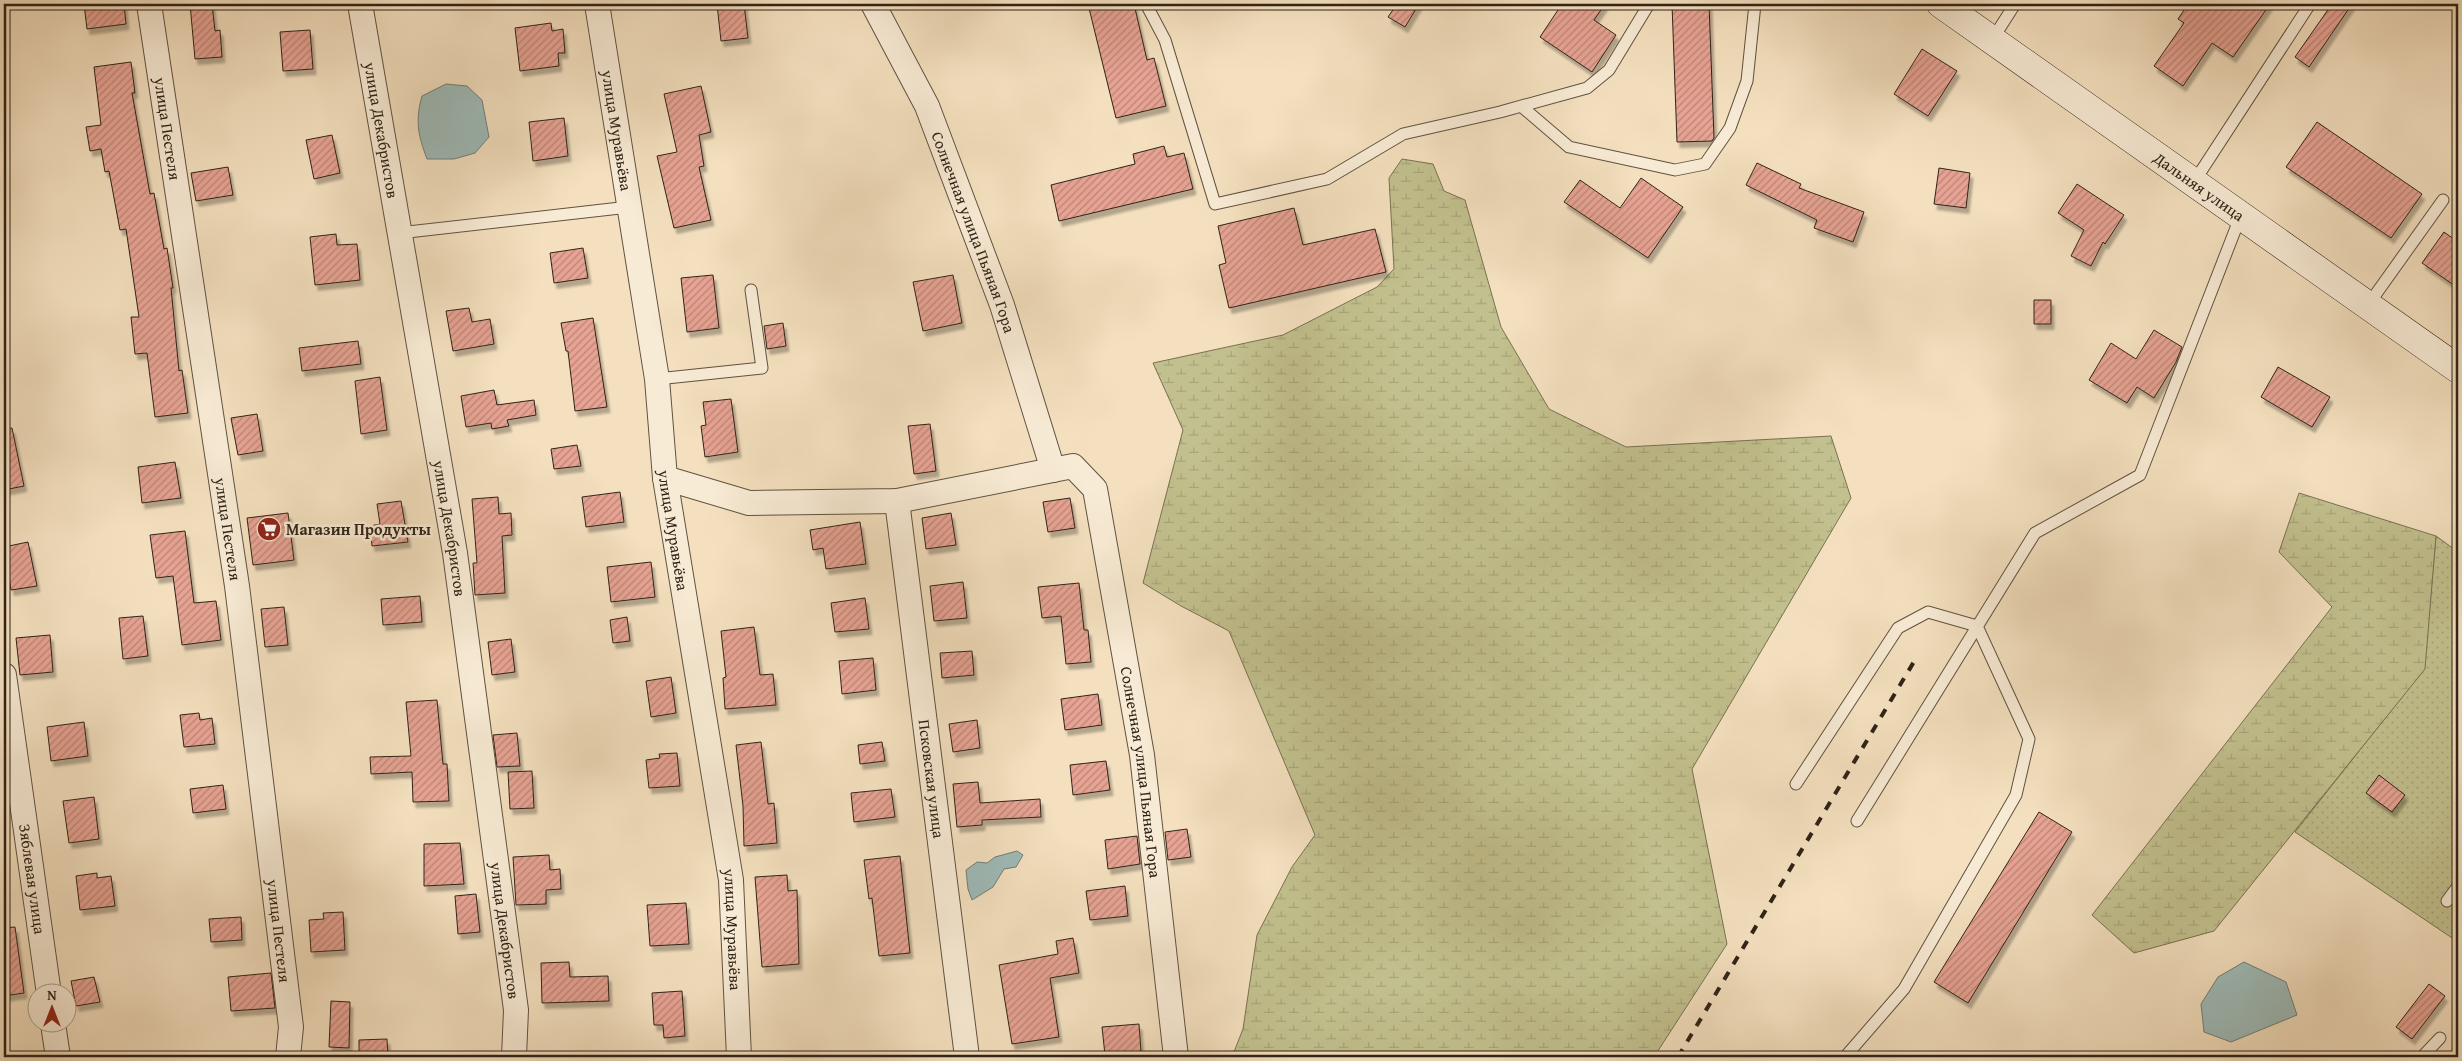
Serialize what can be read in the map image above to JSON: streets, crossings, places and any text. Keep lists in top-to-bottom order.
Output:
{
  "streets": {
    "main road": ["Дальняя улица"],
    "street": [
      "улица Пестеля",
      "улица Муравьёва",
      "улица Декабристов",
      "Солнечная улица Пьяная Гора",
      "Псковская улица",
      "Зяблевая улица"
    ]
  },
  "places": {
    "supermarket": ["Магазин Продукты"]
  },
  "north": "top"
}
